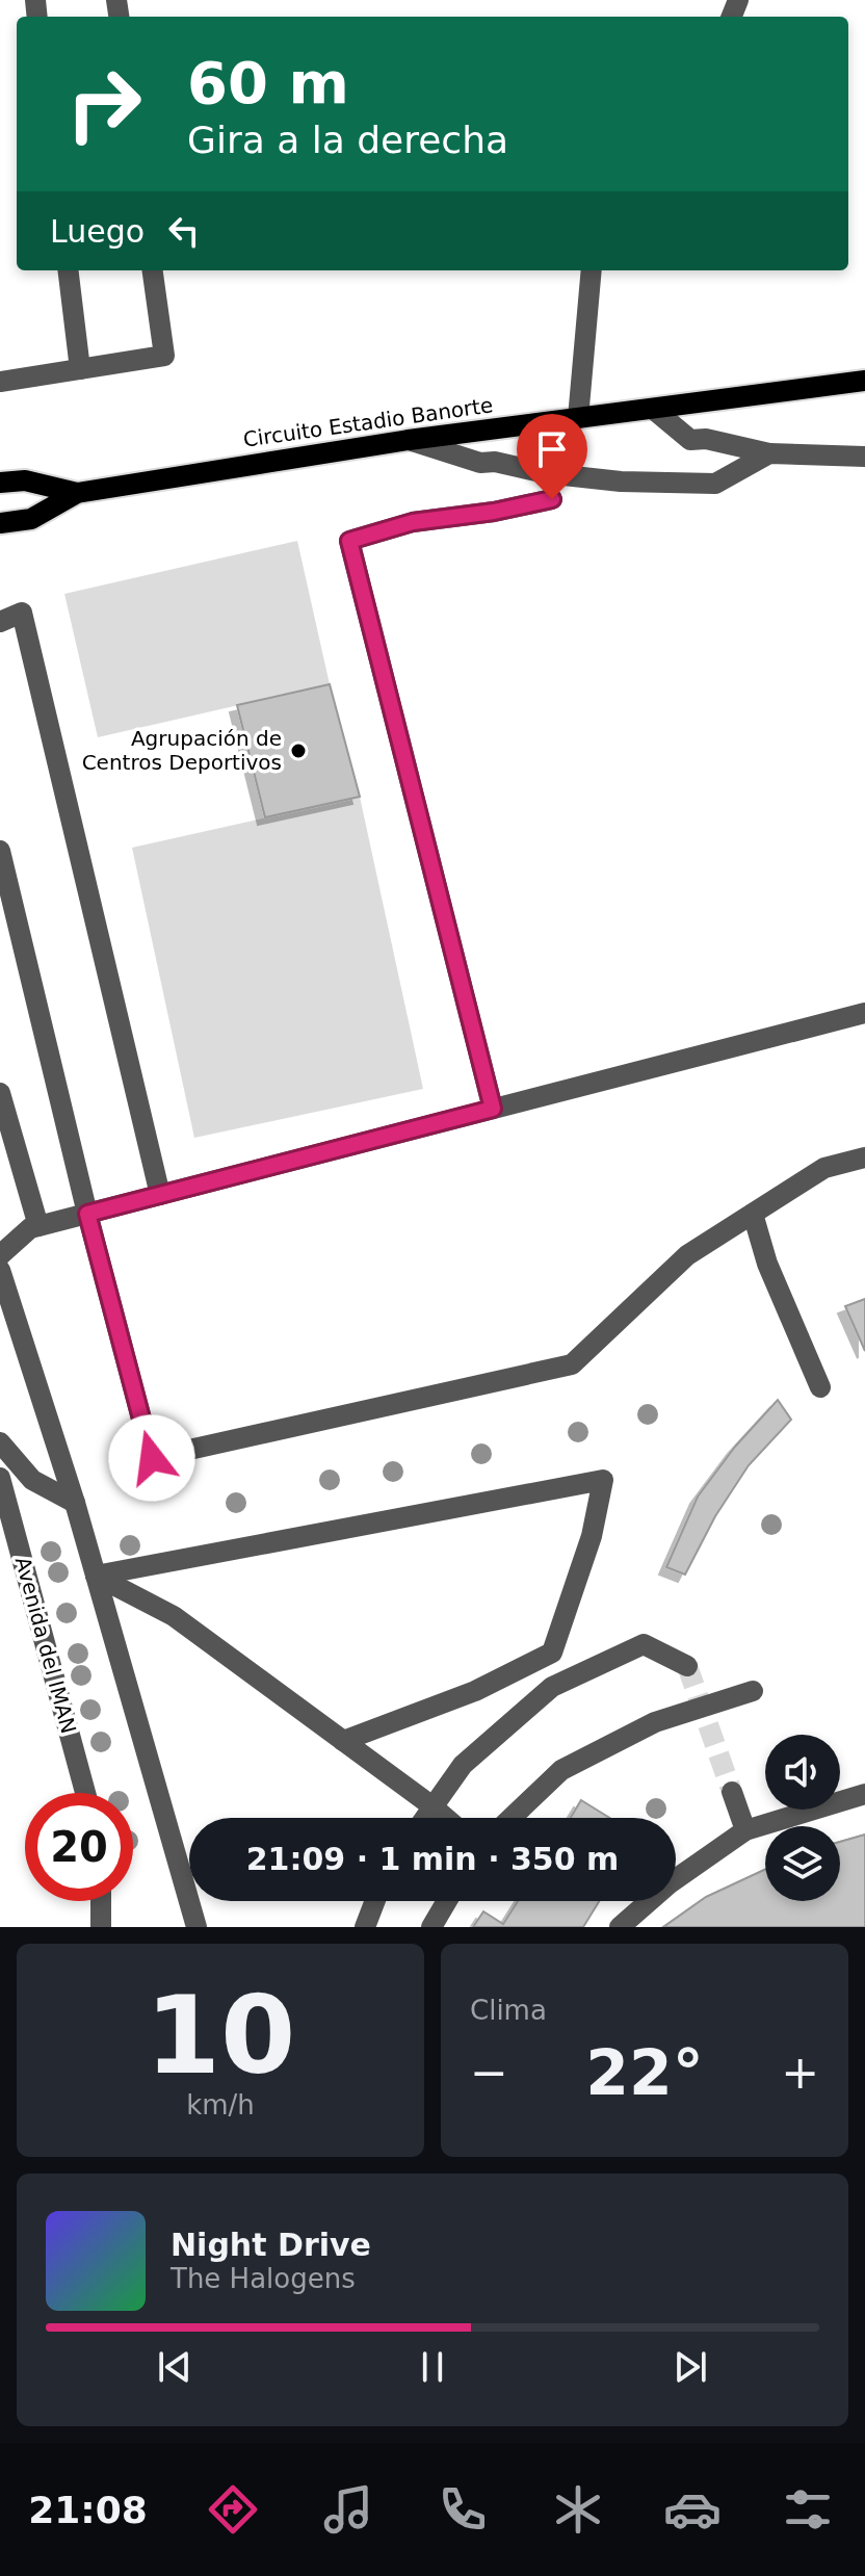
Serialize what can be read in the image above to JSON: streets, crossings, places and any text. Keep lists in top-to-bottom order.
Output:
{
  "streets": {
    "main road": ["Circuito Estadio Banorte"],
    "street": ["Avenida del IMAN"]
  },
  "places": ["Agrupación de Centros Deportivos"],
  "page": {
    "turn": ["60 m", "Gira a la derecha"],
    "then": "Luego",
    "limit": "20",
    "trip": "21:09 · 1 min · 350 m",
    "tile": [
      ["10", "km/h"],
      "Clima"
    ],
    "heat": ["−", "22°", "+"],
    "song": ["Night Drive", "The Halogens"],
    "tabs": "21:08"
  }
}
